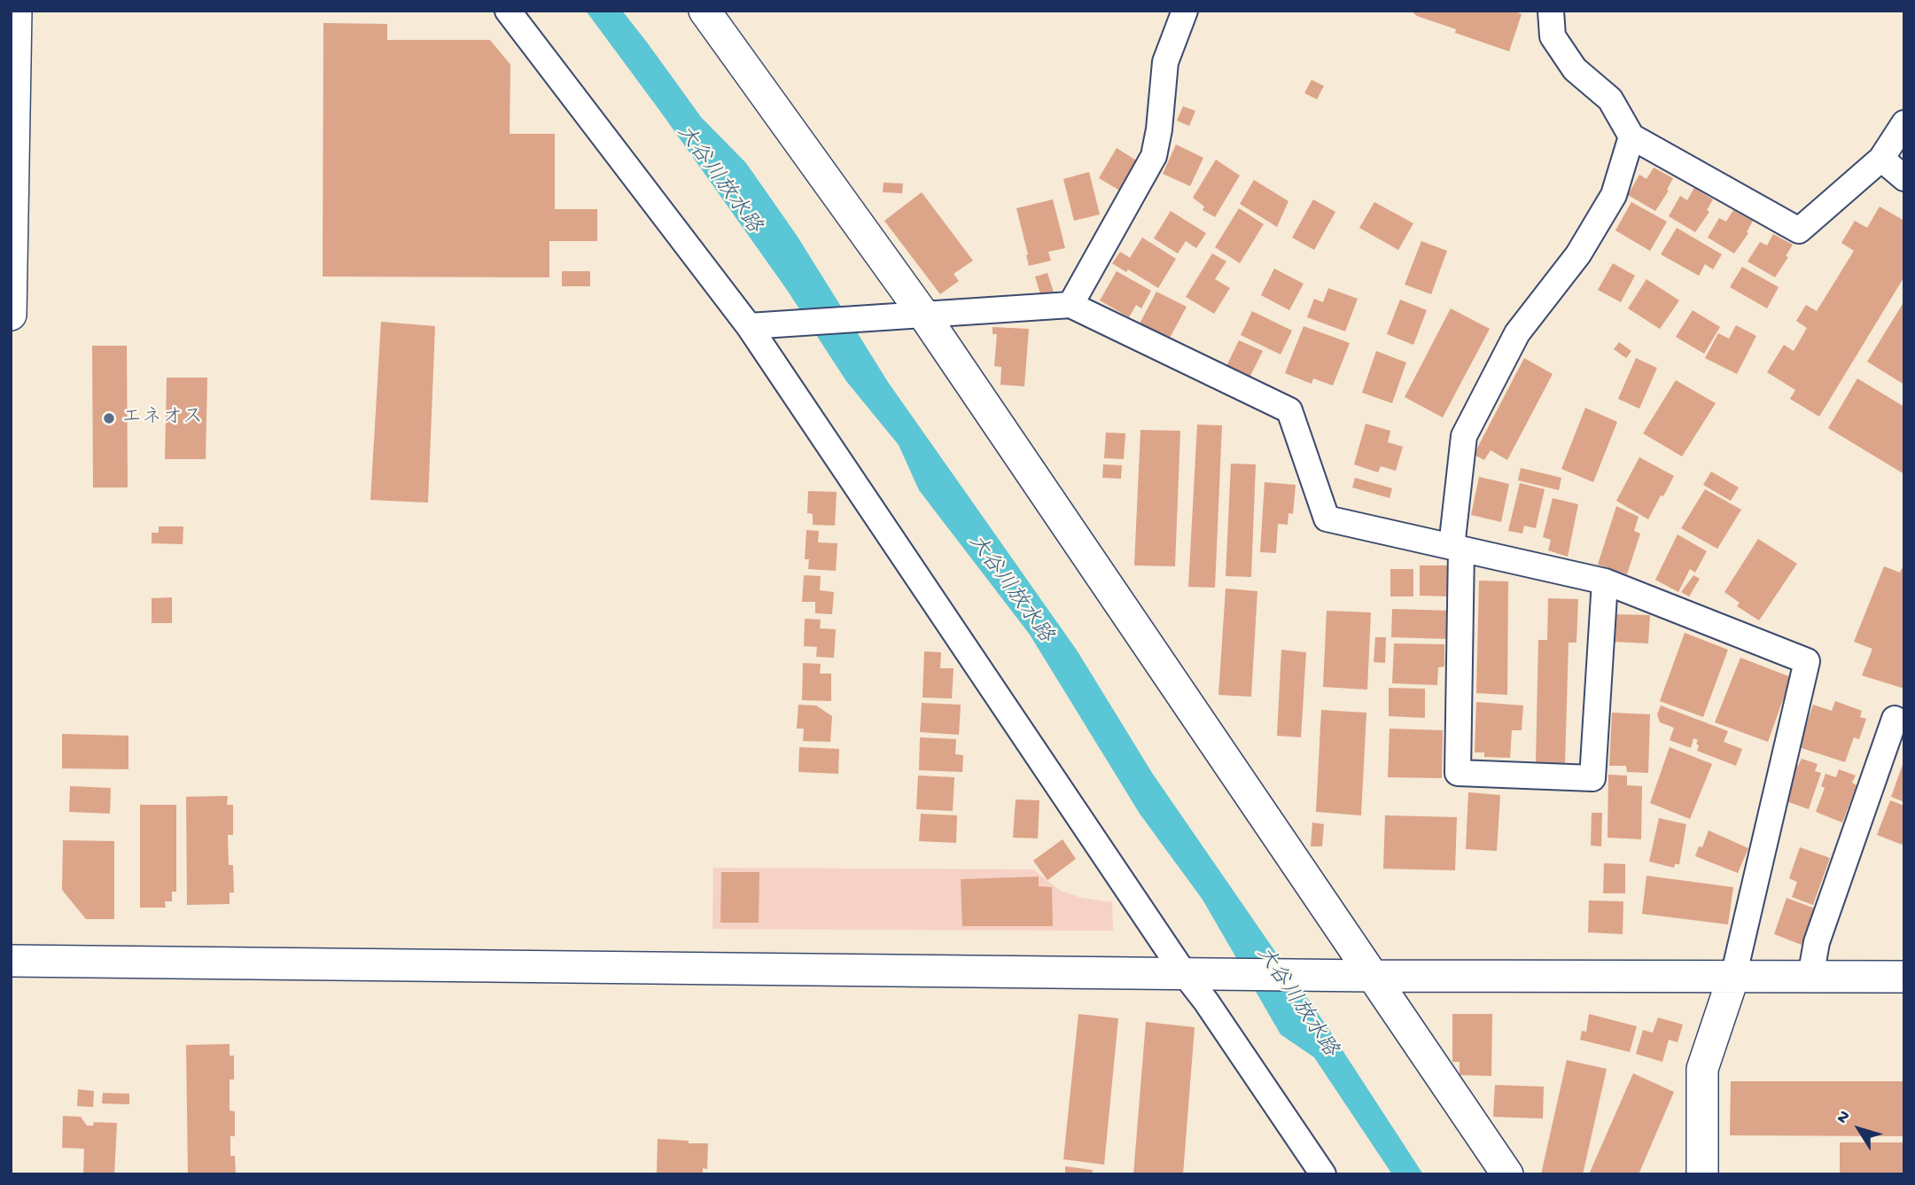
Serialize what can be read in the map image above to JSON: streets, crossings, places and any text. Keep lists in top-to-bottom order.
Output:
{
  "water": ["大谷川放水路"],
  "places": ["エネオス"],
  "north": "top left"
}
